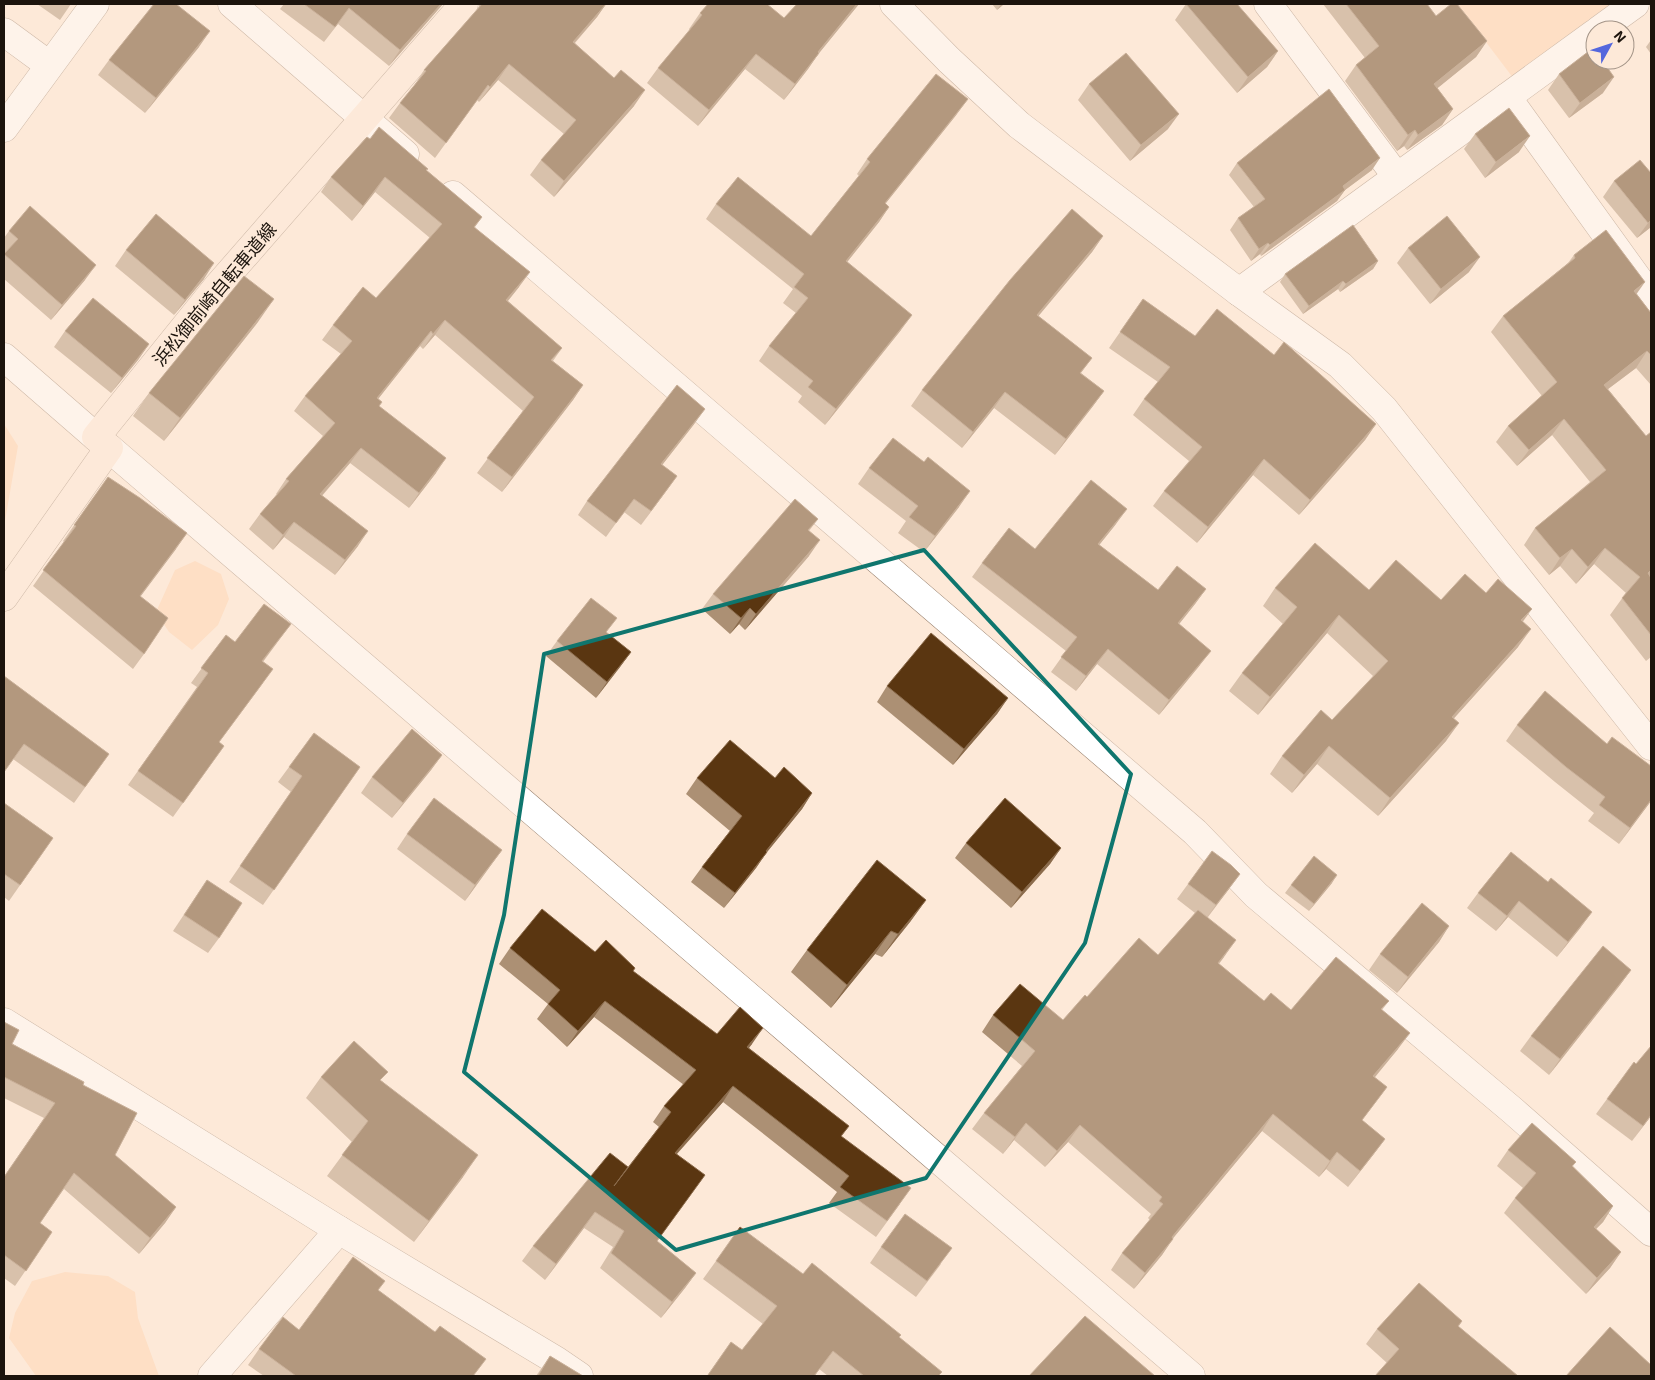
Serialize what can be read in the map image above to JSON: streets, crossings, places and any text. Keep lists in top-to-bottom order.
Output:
{
  "streets": {
    "main road": ["浜松御前崎自転車道線"]
  },
  "north": "top right"
}
